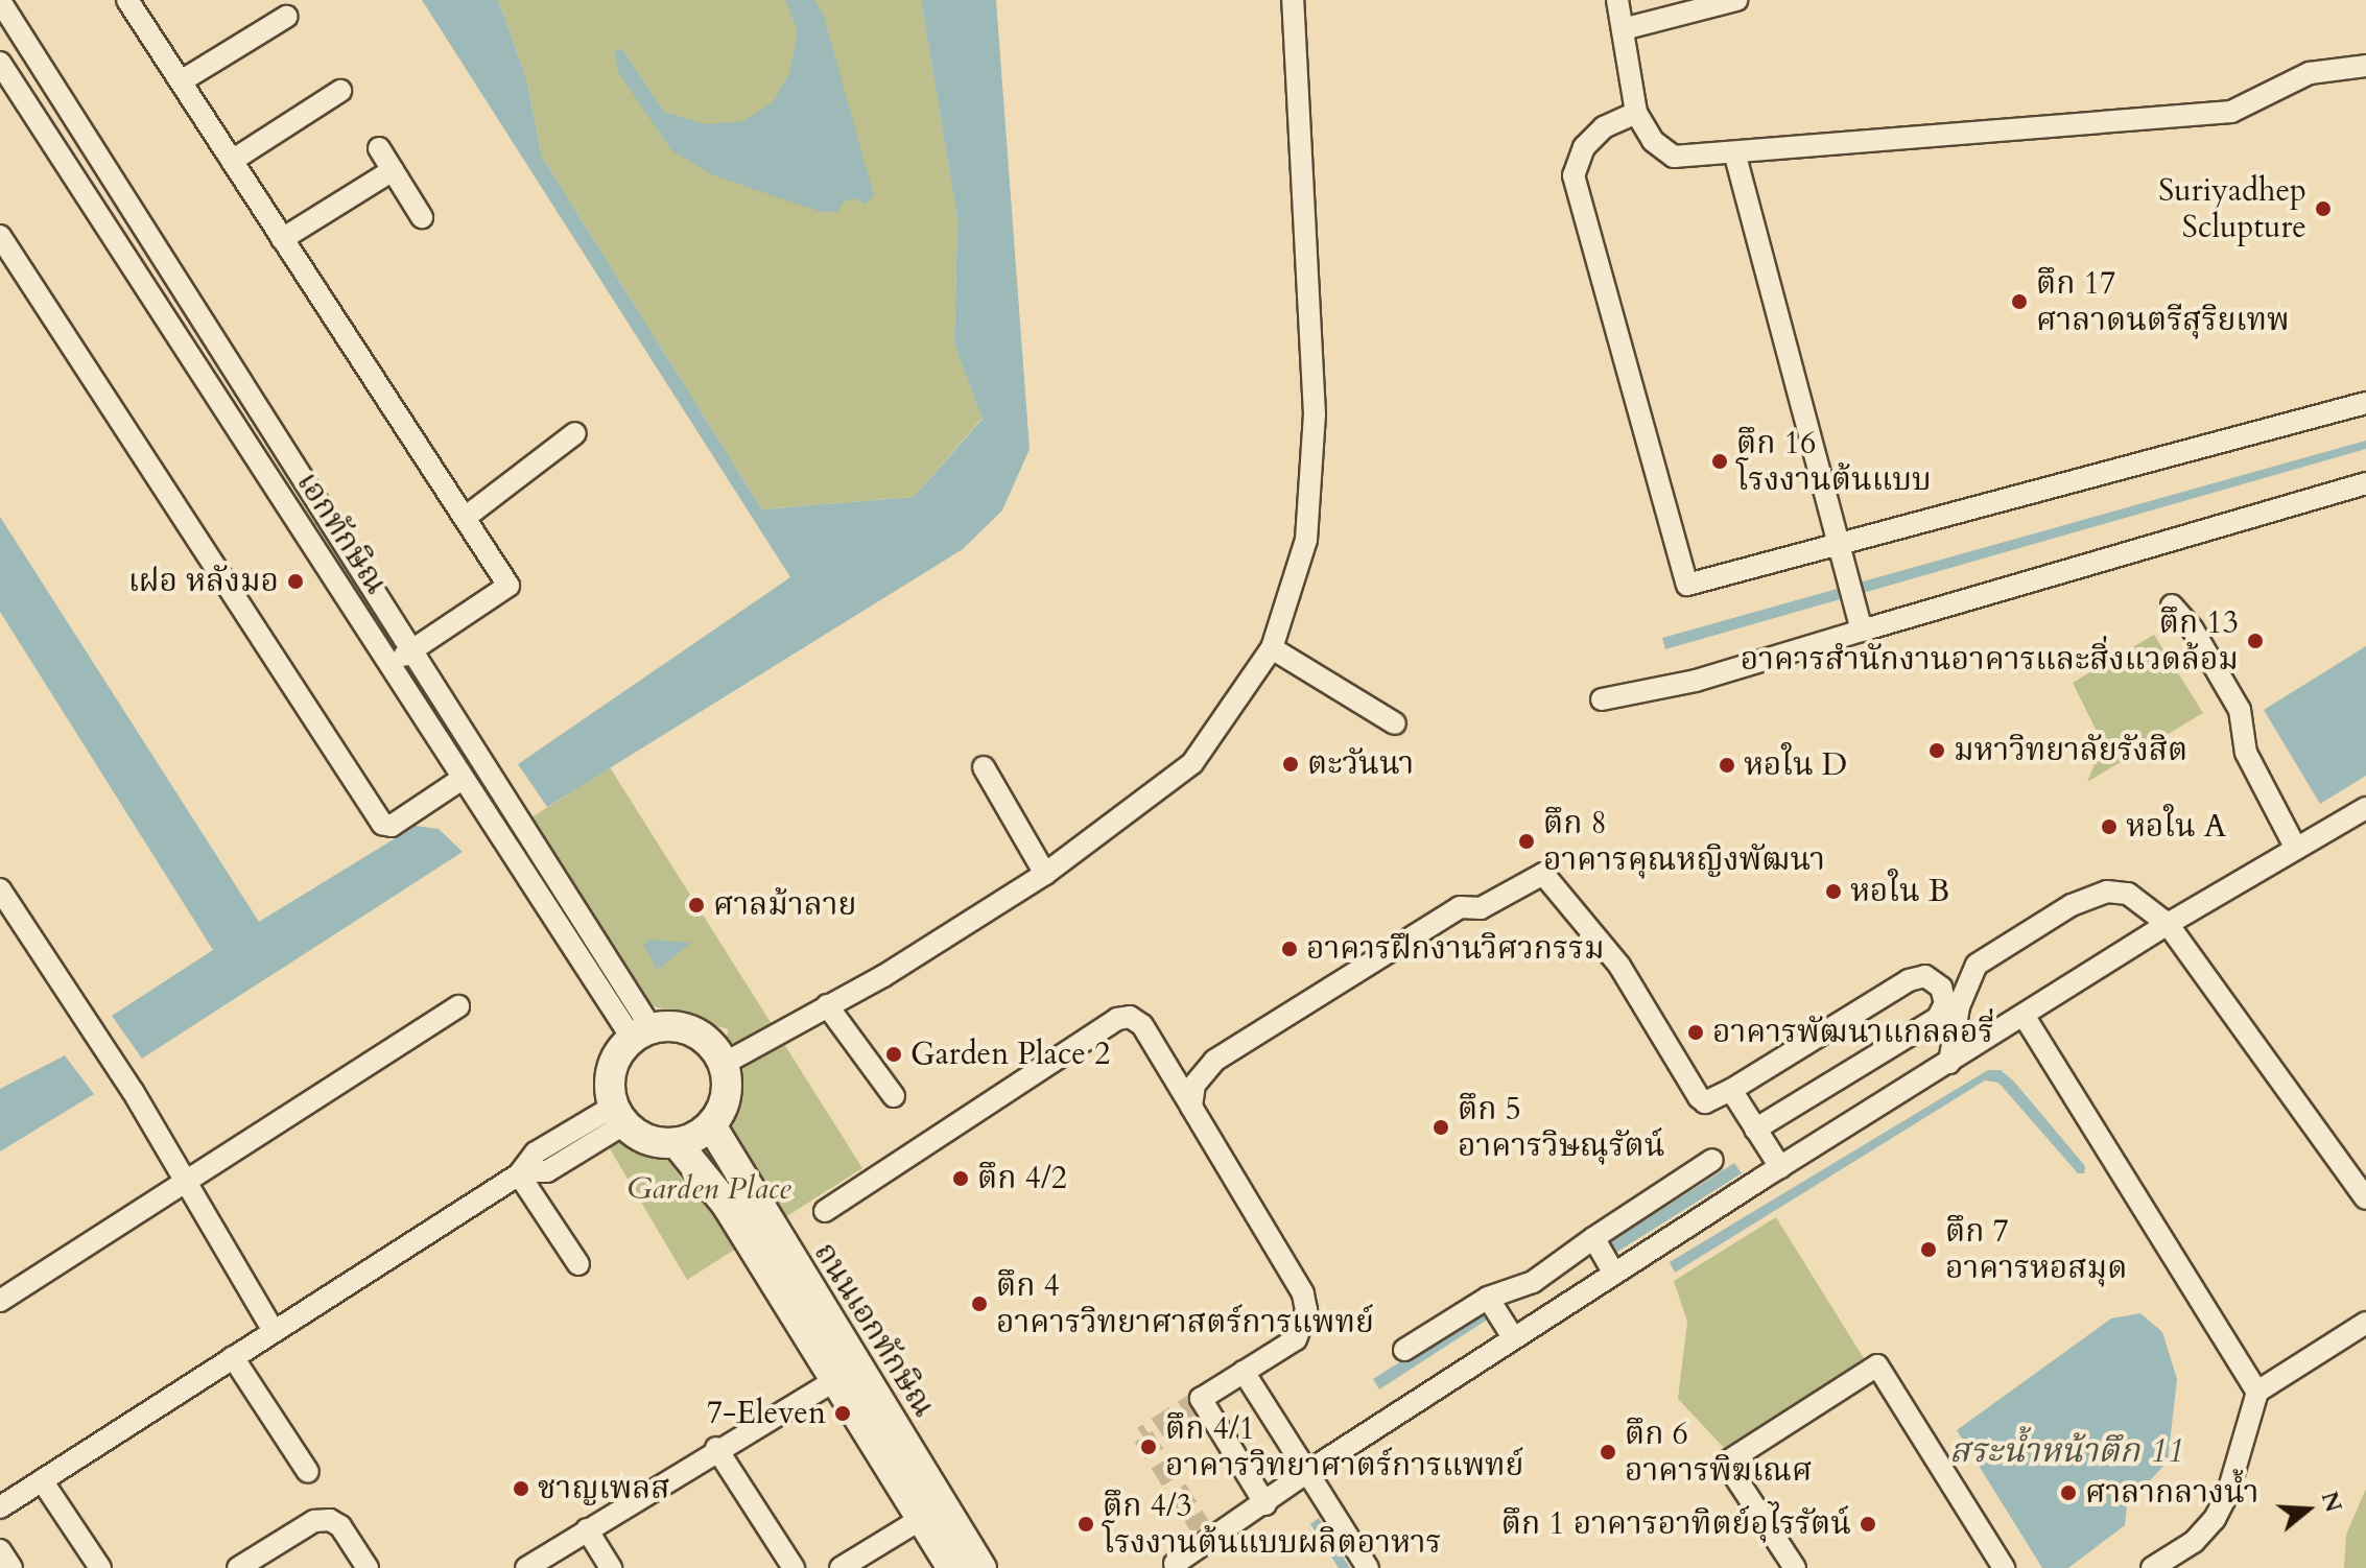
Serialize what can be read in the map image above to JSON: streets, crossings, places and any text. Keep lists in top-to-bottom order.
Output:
{
  "streets": {
    "street": ["เอกทักษิณ", "ถนนเอกทักษิณ"]
  },
  "crossings": [
    ["เอกทักษิณ", "ถนนเอกทักษิณ"]
  ],
  "water": ["สระน้ำหน้าตึก 11"],
  "parks": ["Garden Place"],
  "places": [
    "Suriyadhep Sclupture",
    "ตึก 17 ศาลาดนตรีสุริยเทพ",
    "ตึก 16 โรงงานต้นแบบ",
    "เฝอ หลังมอ",
    "ตึก 13 อาคารสำนักงานอาคารและสิ่งแวดล้อม",
    "มหาวิทยาลัยรังสิต",
    "ตะวันนา",
    "หอใน D",
    "หอใน A",
    "ตึก 8 อาคารคุณหญิงพัฒนา",
    "หอใน B",
    "ศาลม้าลาย",
    "อาคารฝึกงานวิศวกรรม",
    "อาคารพัฒนาแกลลอรี่",
    "Garden Place 2",
    "ตึก 5 อาคารวิษณุรัตน์",
    "ตึก 4/2",
    "ตึก 7 อาคารหอสมุด",
    "ตึก 4 อาคารวิทยาศาสตร์การแพทย์",
    "7-Eleven",
    "ตึก 4/1 อาคารวิทยาศาตร์การแพทย์",
    "ตึก 6 อาคารพิฆเณศ",
    "ชาญเพลส",
    "ศาลากลางน้ำ",
    "ตึก 4/3 โรงงานต้นแบบผลิตอาหาร",
    "ตึก 1 อาคารอาทิตย์อุไรรัตน์"
  ],
  "north": "right"
}
